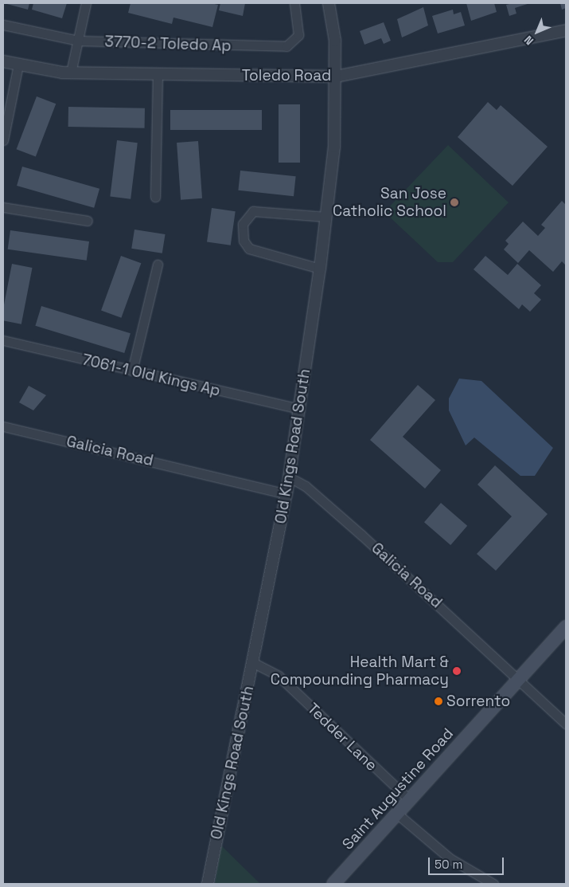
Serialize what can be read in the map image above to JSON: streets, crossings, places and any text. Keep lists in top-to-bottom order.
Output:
{
  "streets": {
    "main road": ["Saint Augustine Road"],
    "street": [
      "3770-2 Toledo Ap",
      "Toledo Road",
      "7061-1 Old Kings Ap",
      "Old Kings Road South",
      "Galicia Road",
      "Tedder Lane"
    ]
  },
  "crossings": [
    ["Toledo Road", "Old Kings Road South"],
    ["7061-1 Old Kings Ap", "Old Kings Road South"],
    ["Old Kings Road South", "Galicia Road"],
    ["Old Kings Road South", "Tedder Lane"],
    ["Galicia Road", "Saint Augustine Road"],
    ["Tedder Lane", "Saint Augustine Road"]
  ],
  "places": ["San Jose Catholic School", "Health Mart & Compounding Pharmacy", "Sorrento"],
  "scale_bar": "50 m",
  "north": "bottom left"
}
